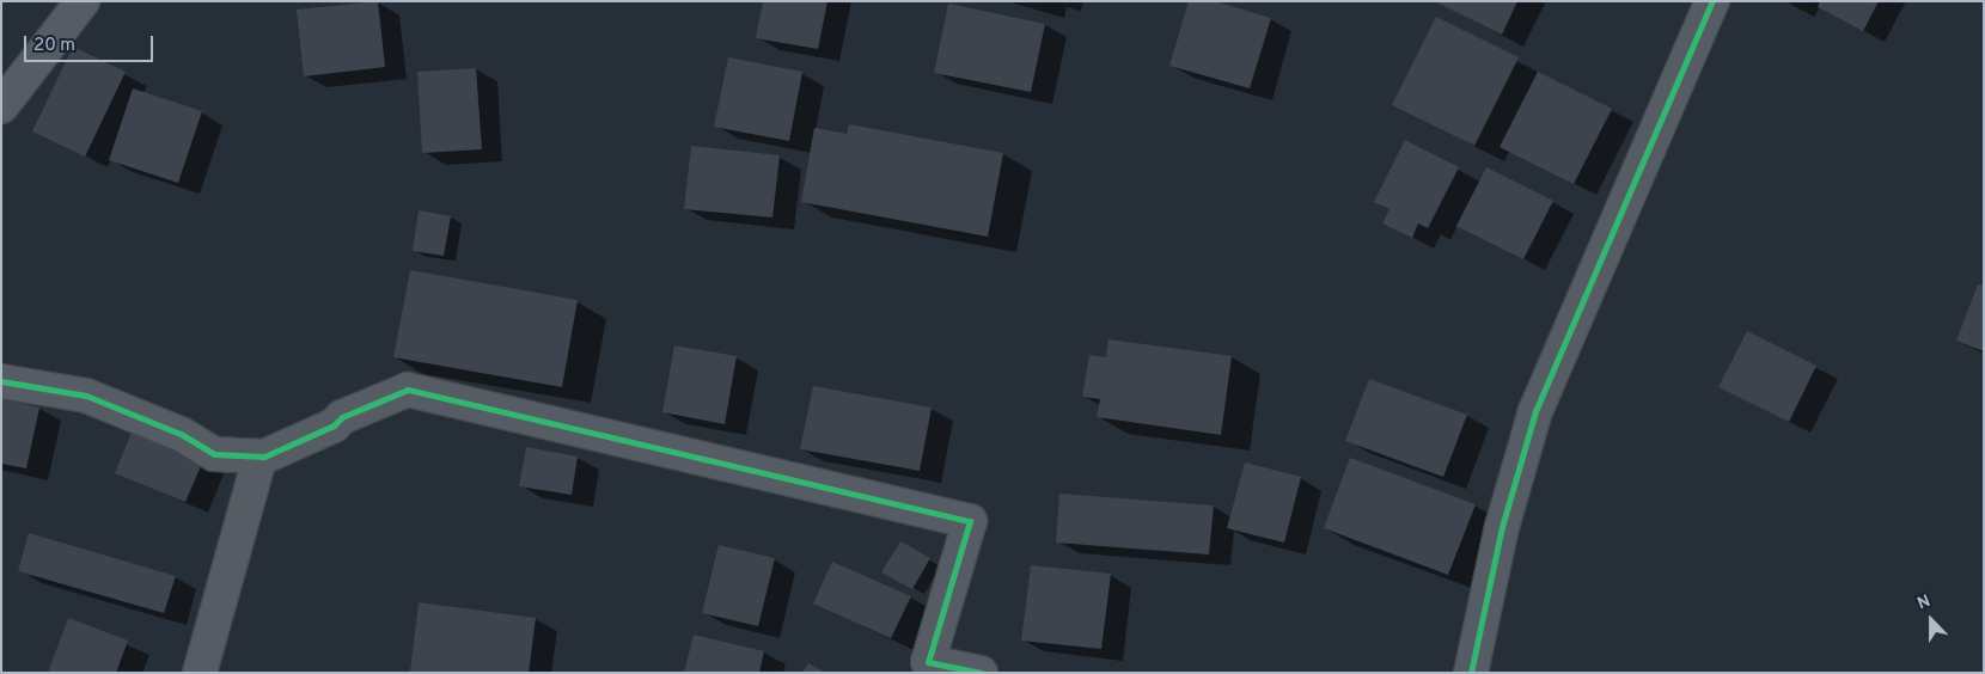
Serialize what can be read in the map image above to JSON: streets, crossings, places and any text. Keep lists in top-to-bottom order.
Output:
{
  "scale_bar": "20 m",
  "north": "top"
}
